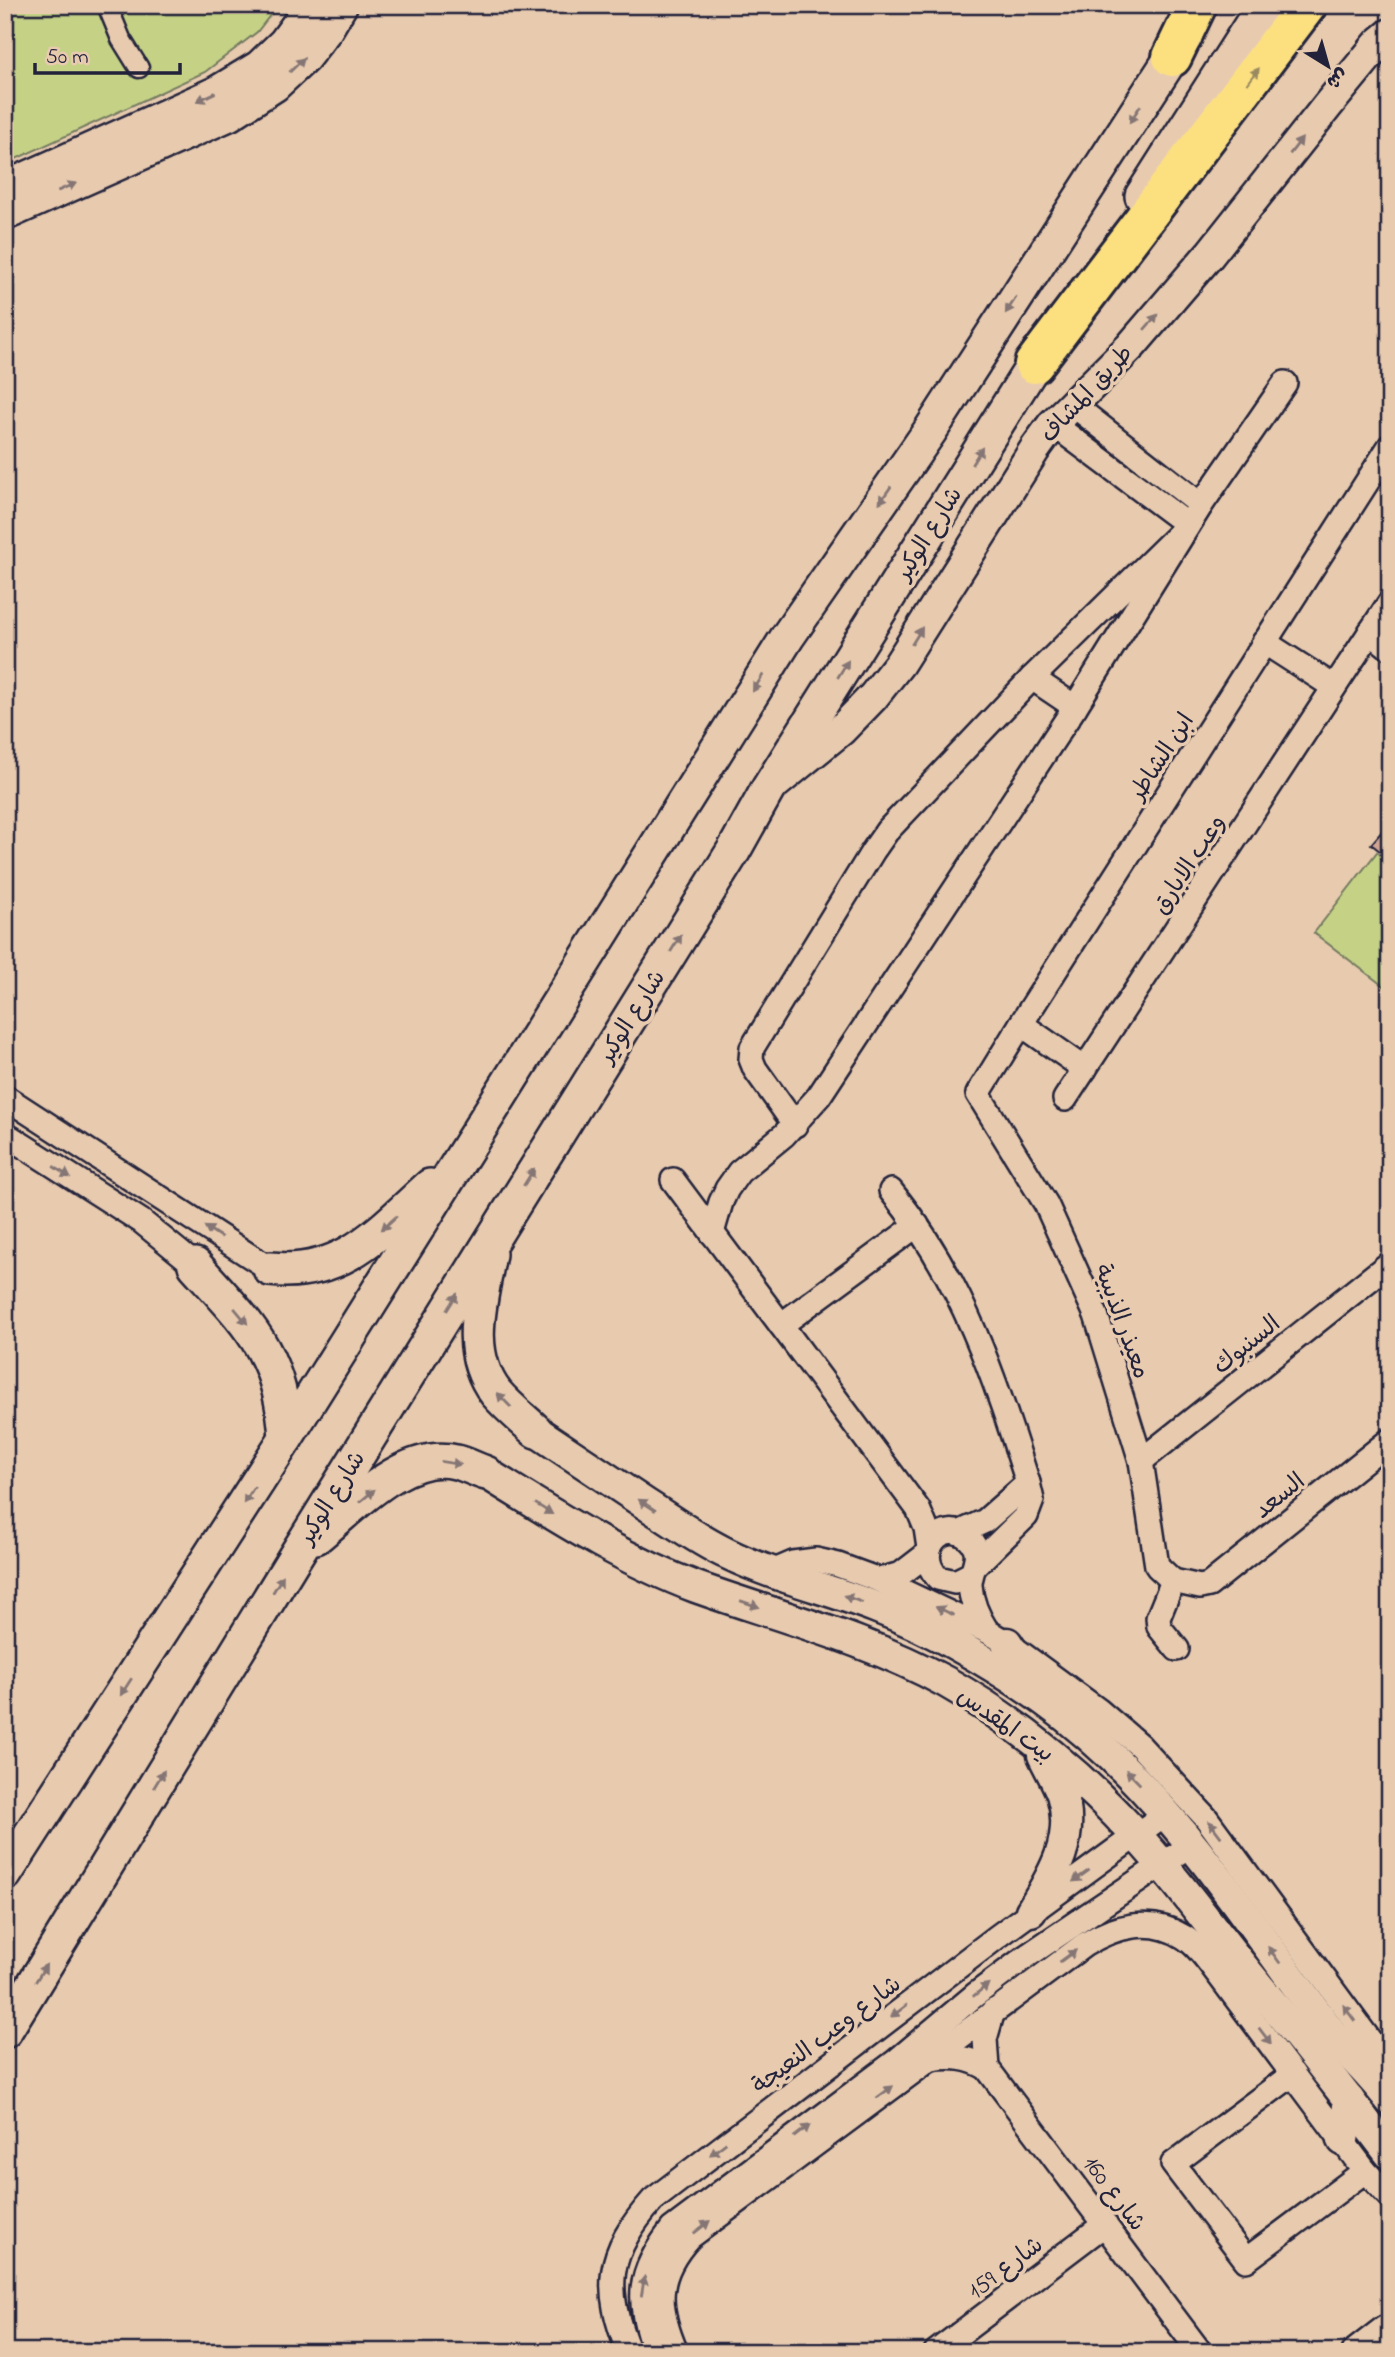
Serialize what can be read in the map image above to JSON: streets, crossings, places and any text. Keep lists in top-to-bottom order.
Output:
{
  "streets": {
    "main road": ["شارع الوكير"],
    "street": [
      "طريق المشاف",
      "ابن الشاطر",
      "وعب الابارق",
      "معيذر الذيبية",
      "السنبوك",
      "السعد",
      "بيت المقدس",
      "شارع وعب النعيجة",
      "شارع 160",
      "شارع 159"
    ]
  },
  "crossings": [
    ["طريق المشاف", "شارع الوكير"],
    ["ابن الشاطر", "معيذر الذيبية"],
    ["معيذر الذيبية", "السنبوك"],
    ["معيذر الذيبية", "السعد"],
    ["بيت المقدس", "شارع وعب النعيجة"],
    ["شارع 160", "شارع 159"]
  ],
  "scale_bar": "50 m",
  "north": "bottom right"
}
